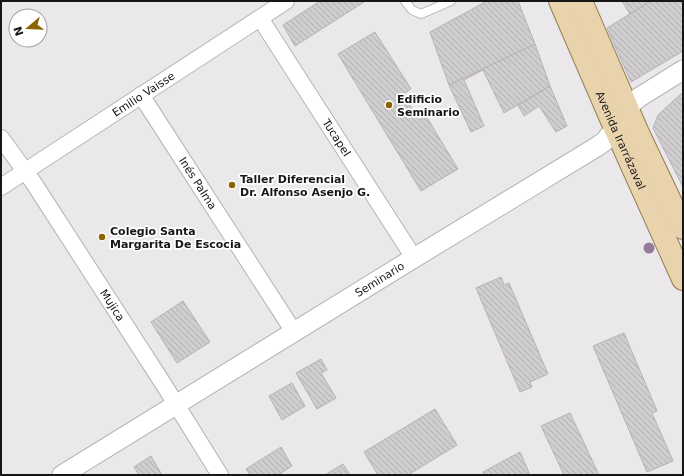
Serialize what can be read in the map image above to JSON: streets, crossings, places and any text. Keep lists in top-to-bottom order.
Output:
{
  "streets": {
    "main road": ["Avenida Irarrázaval"],
    "street": [
      "Emilio Vaisse",
      "Tucapel",
      "Inés Palma",
      "Seminario",
      "Mujica"
    ]
  },
  "crossings": [
    ["Emilio Vaisse", "Tucapel"],
    ["Emilio Vaisse", "Inés Palma"],
    ["Emilio Vaisse", "Mujica"],
    ["Tucapel", "Seminario"],
    ["Avenida Irarrázaval", "Seminario"],
    ["Inés Palma", "Seminario"],
    ["Seminario", "Mujica"]
  ],
  "places": ["Edificio Seminario", "Taller Diferencial Dr. Alfonso Asenjo G.", "Colegio Santa Margarita De Escocia"],
  "north": "left"
}
